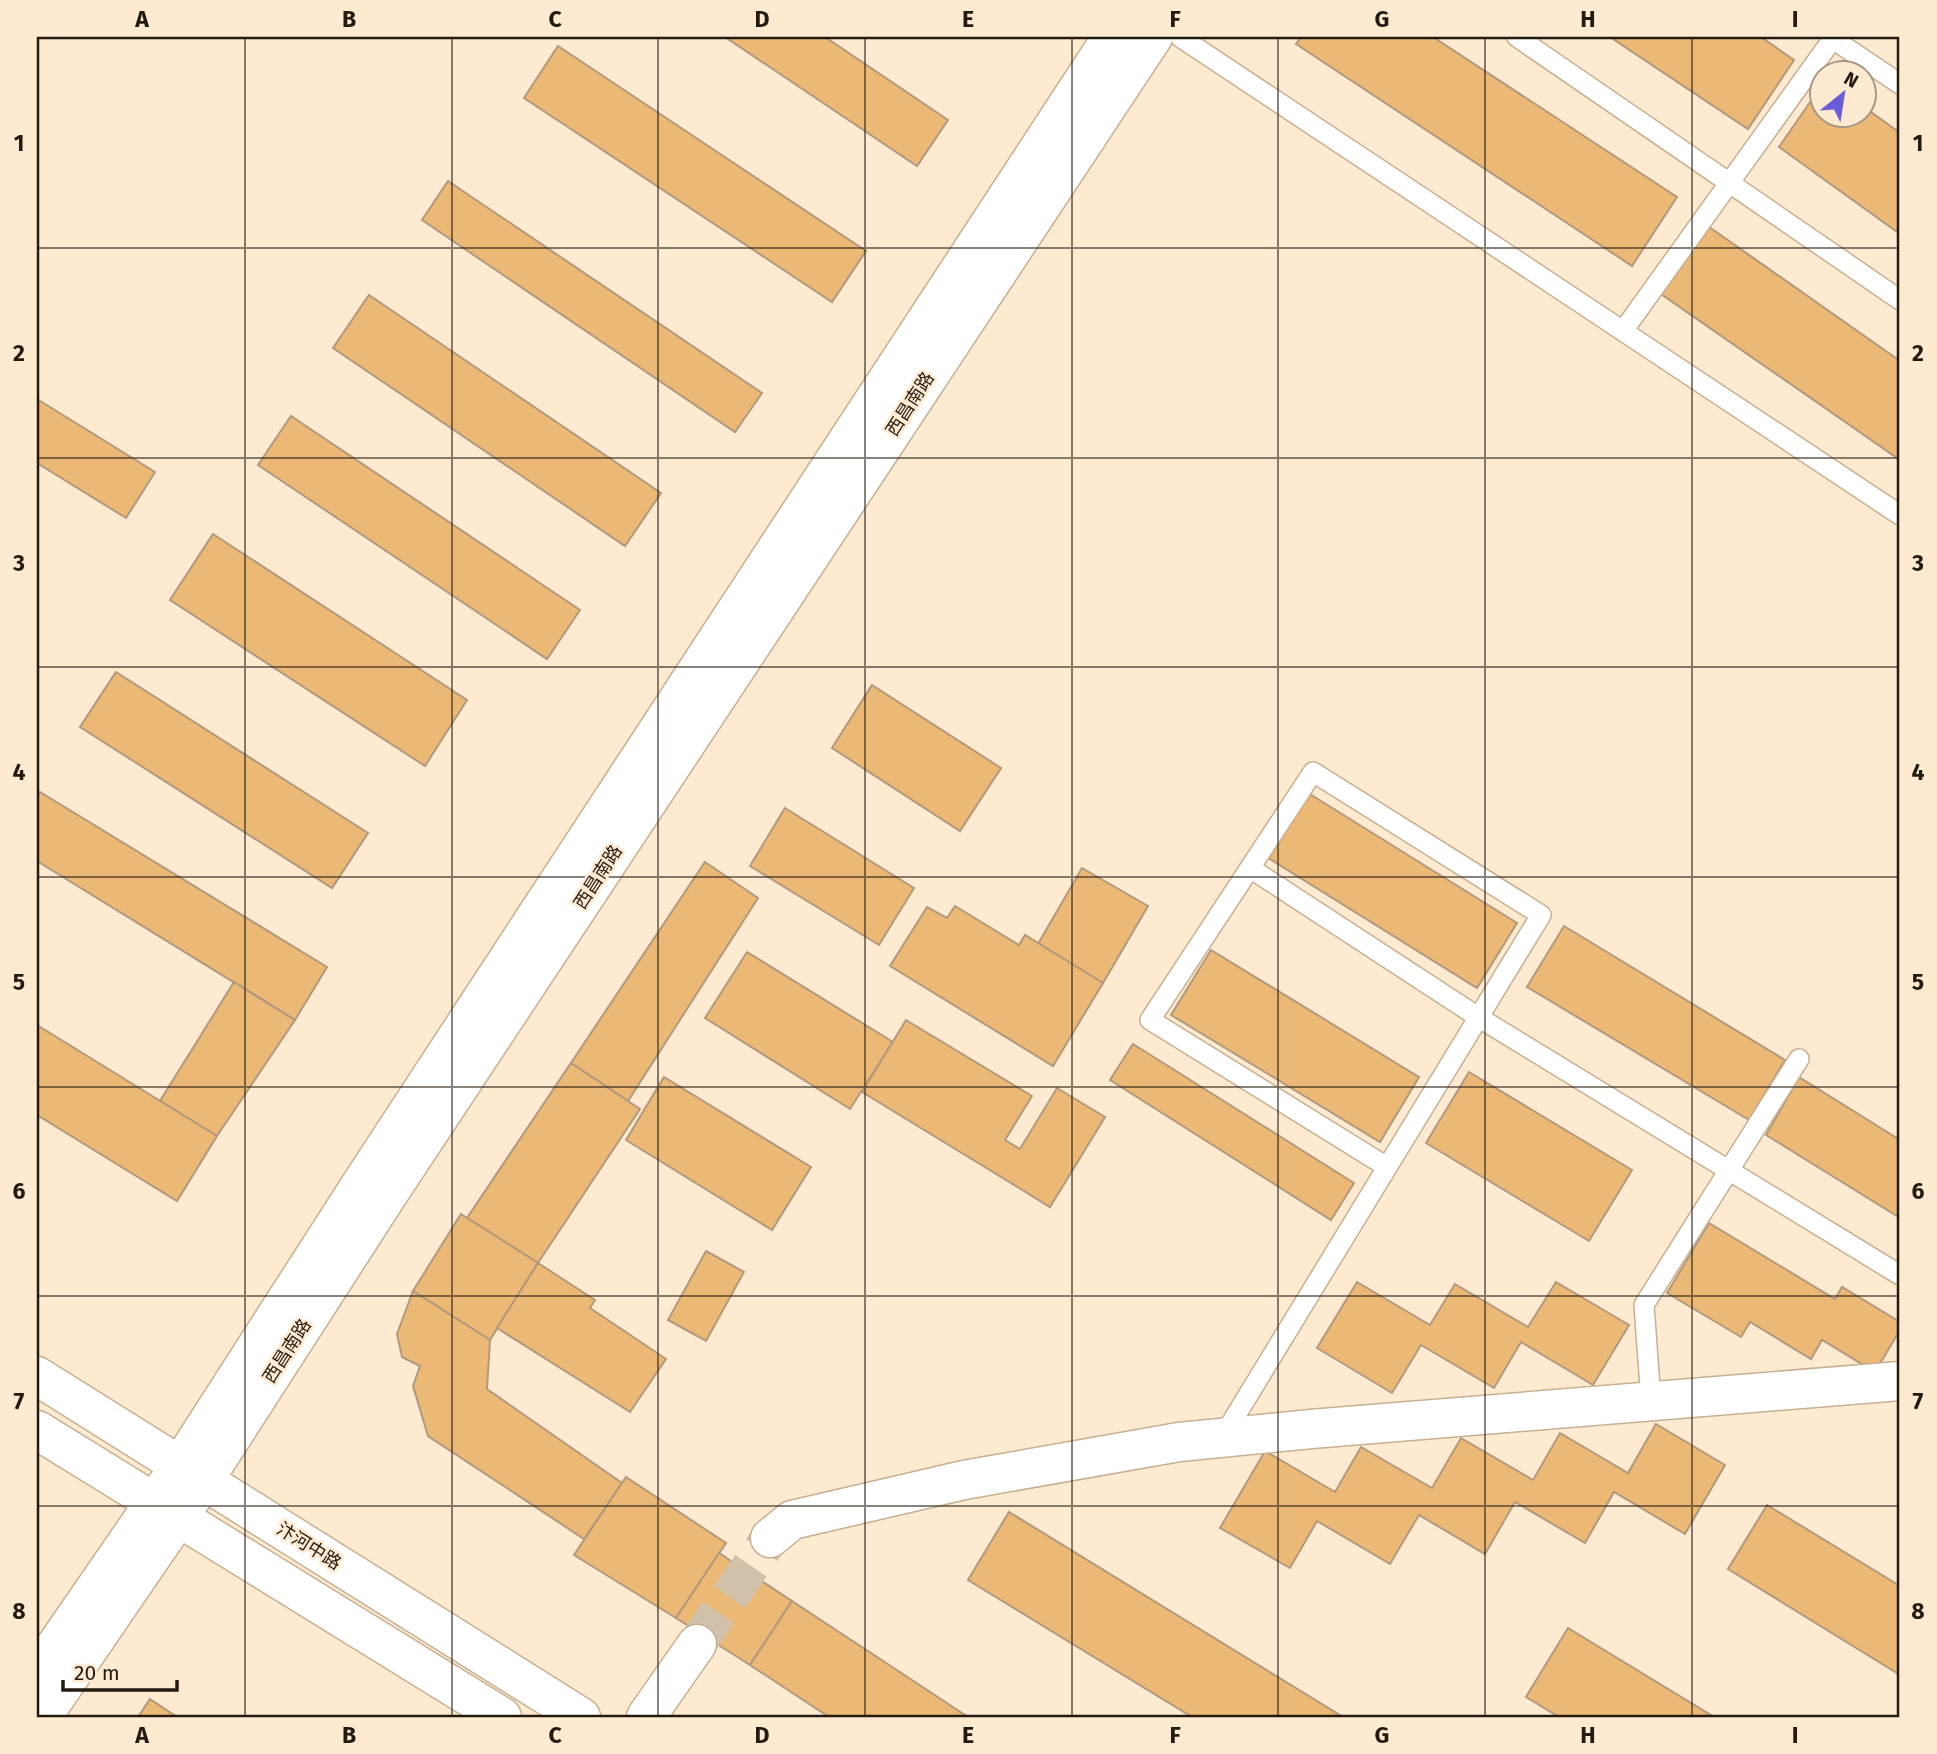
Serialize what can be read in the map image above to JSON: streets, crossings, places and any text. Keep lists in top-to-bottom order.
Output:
{
  "streets": {
    "street": ["西昌南路", "汴河中路"]
  },
  "crossings": [
    ["西昌南路", "汴河中路"]
  ],
  "scale_bar": "20 m",
  "north": "top right",
  "grid": {
    "columns": [
      "A",
      "B",
      "C",
      "D",
      "E",
      "F",
      "G",
      "H",
      "I"
    ],
    "rows": [
      "1",
      "2",
      "3",
      "4",
      "5",
      "6",
      "7",
      "8"
    ]
  }
}
